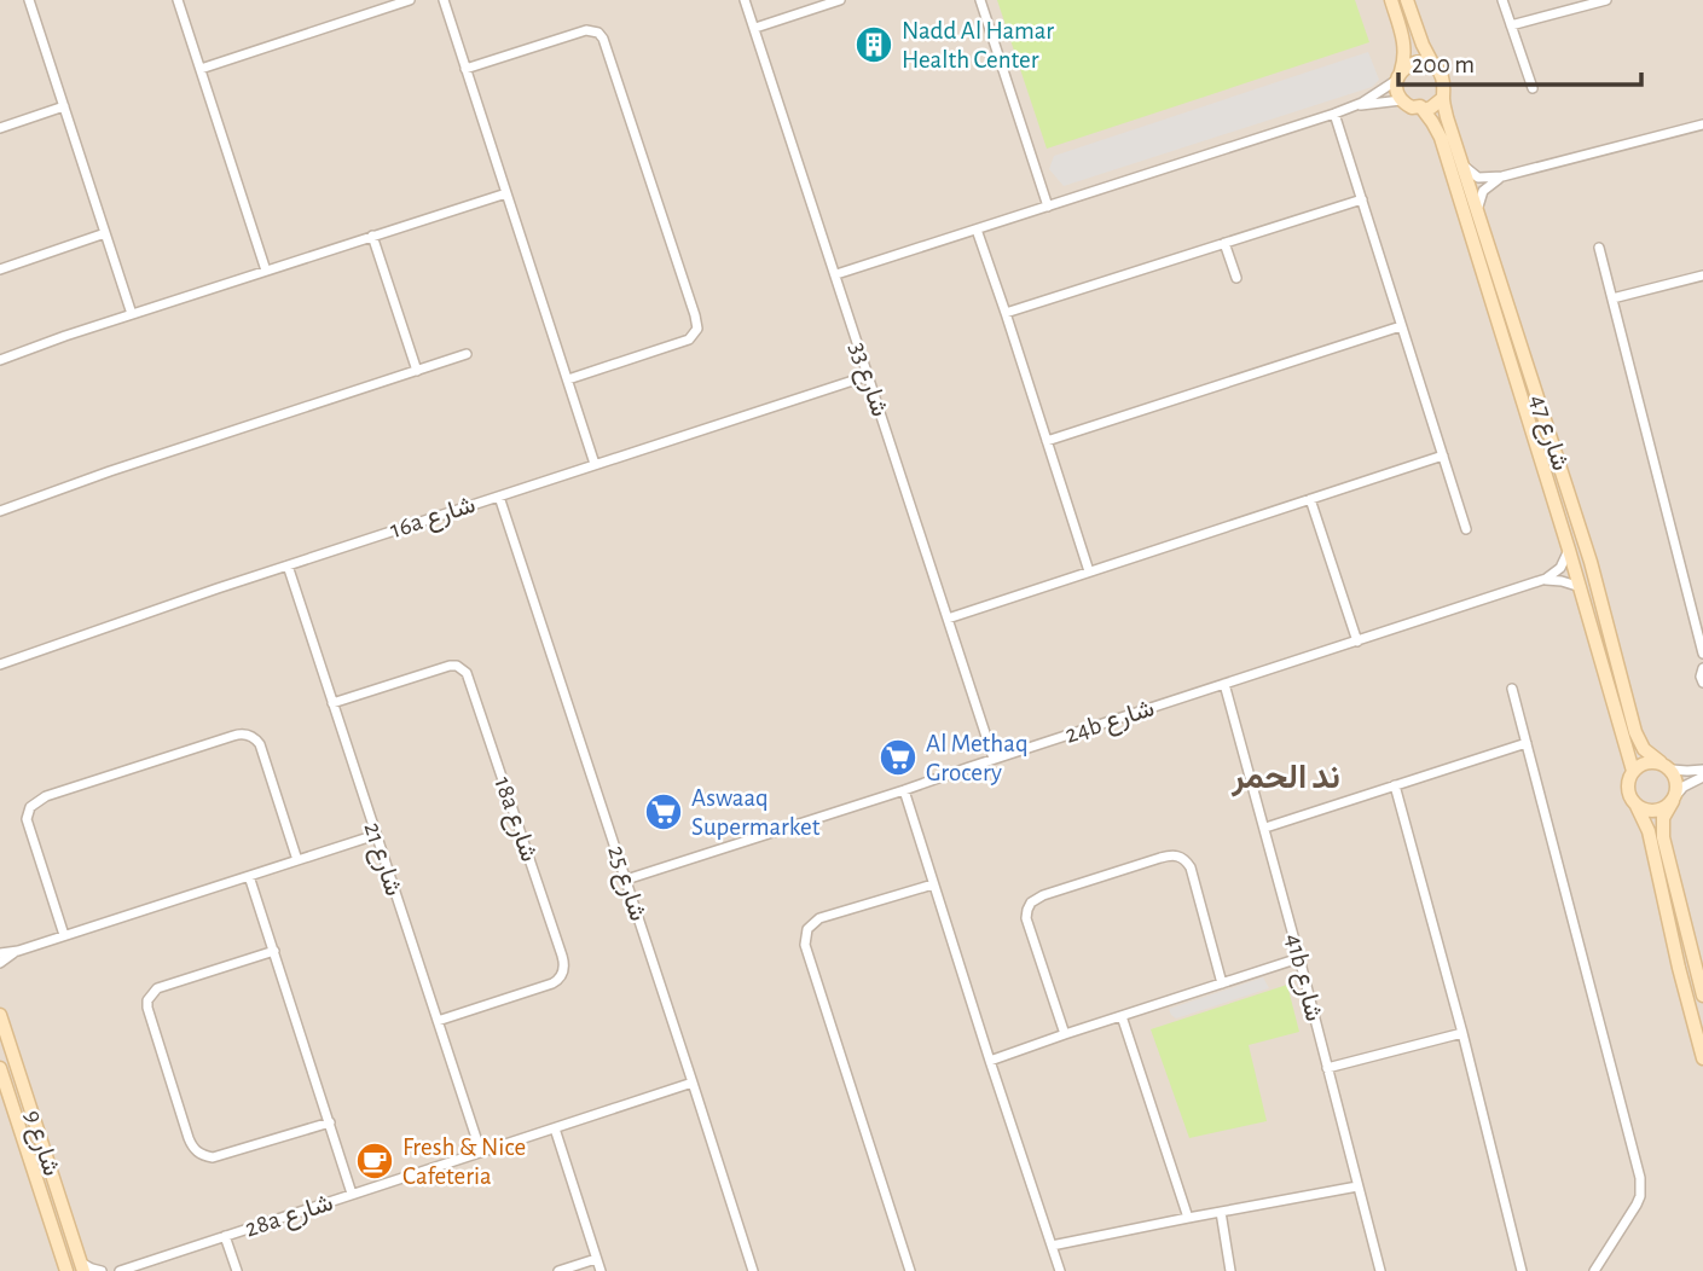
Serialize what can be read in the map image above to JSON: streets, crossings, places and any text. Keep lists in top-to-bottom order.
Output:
{
  "streets": {
    "street": [
      "شارع 33",
      "شارع 47",
      "16a شارع",
      "24b شارع",
      "18a شارع",
      "شارع 21",
      "شارع 25",
      "41b شارع",
      "شارع 9",
      "28a شارع"
    ]
  },
  "crossings": [
    ["شارع 33", "16a شارع"],
    ["شارع 33", "24b شارع"],
    ["شارع 47", "24b شارع"],
    ["16a شارع", "شارع 21"],
    ["16a شارع", "شارع 25"],
    ["24b شارع", "شارع 25"],
    ["24b شارع", "41b شارع"],
    ["18a شارع", "شارع 21"],
    ["شارع 21", "28a شارع"],
    ["شارع 25", "28a شارع"],
    ["شارع 9", "28a شارع"]
  ],
  "districts": ["ند الحمر"],
  "places": {
    "building": ["Nadd Al Hamar Health Center"],
    "supermarket": ["Al Methaq Grocery", "Aswaaq Supermarket"],
    "cafe": ["Fresh & Nice Cafeteria"]
  },
  "scale_bar": "200 m"
}
